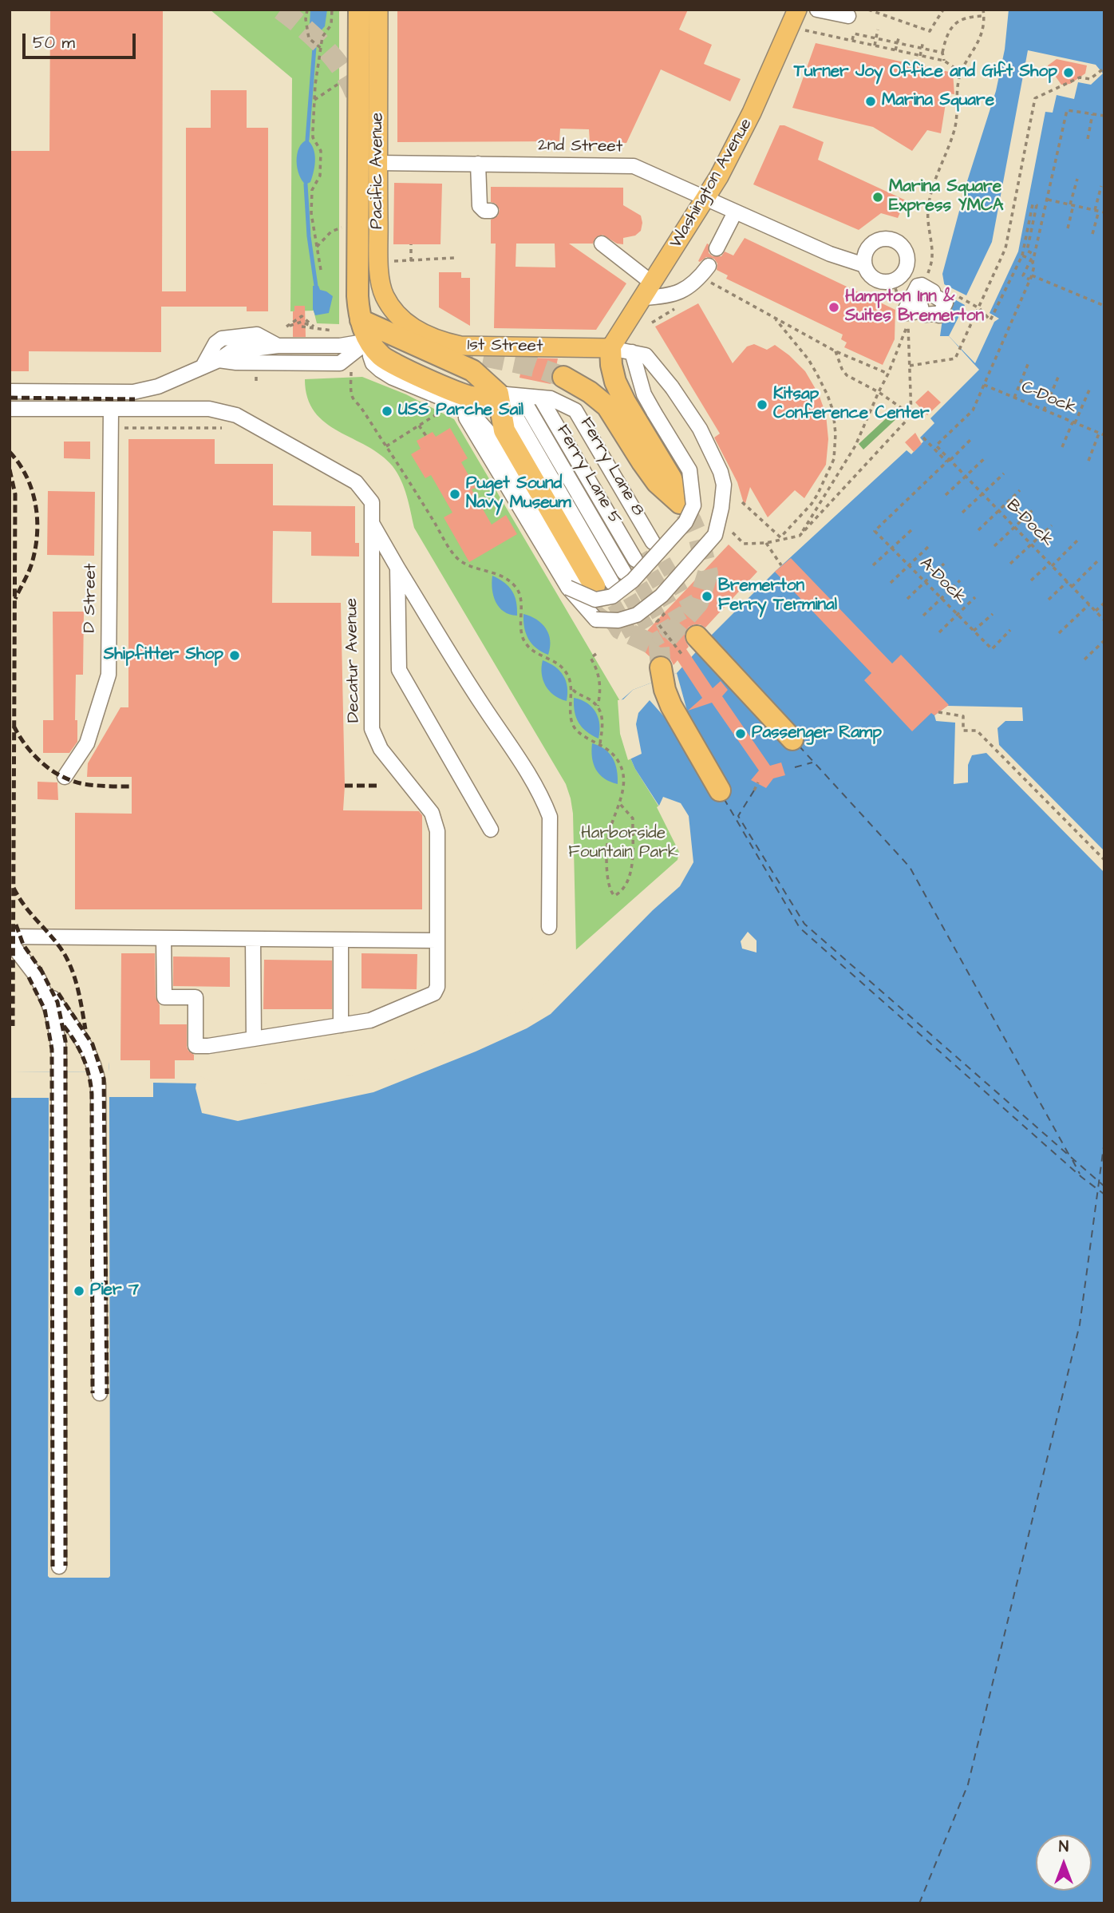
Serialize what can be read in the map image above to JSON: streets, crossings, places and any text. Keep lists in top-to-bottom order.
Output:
{
  "streets": {
    "highway": ["Pacific Avenue"],
    "main road": ["Washington Avenue", "1st Street"],
    "street": [
      "2nd Street",
      "Ferry Lane 8",
      "Ferry Lane 5",
      "D Street",
      "Decatur Avenue"
    ],
    "path": ["C-Dock", "B-Dock", "A-Dock"]
  },
  "crossings": [
    ["2nd Street", "Pacific Avenue"],
    ["2nd Street", "Washington Avenue"],
    ["Pacific Avenue", "1st Street"],
    ["Washington Avenue", "1st Street"],
    ["C-Dock", "B-Dock"],
    ["Ferry Lane 8", "Ferry Lane 5"],
    ["B-Dock", "A-Dock"],
    ["D Street", "Decatur Avenue"]
  ],
  "parks": ["Harborside Fountain Park"],
  "places": [
    "Turner Joy Office and Gift Shop",
    "Marina Square",
    "Marina Square Express YMCA",
    "Hampton Inn & Suites Bremerton",
    "Kitsap Conference Center",
    "USS Parche Sail",
    "Puget Sound Navy Museum",
    "Bremerton Ferry Terminal",
    "Shipfitter Shop",
    "Passenger Ramp",
    "Pier 7"
  ],
  "scale_bar": "50 m",
  "north": "top"
}
